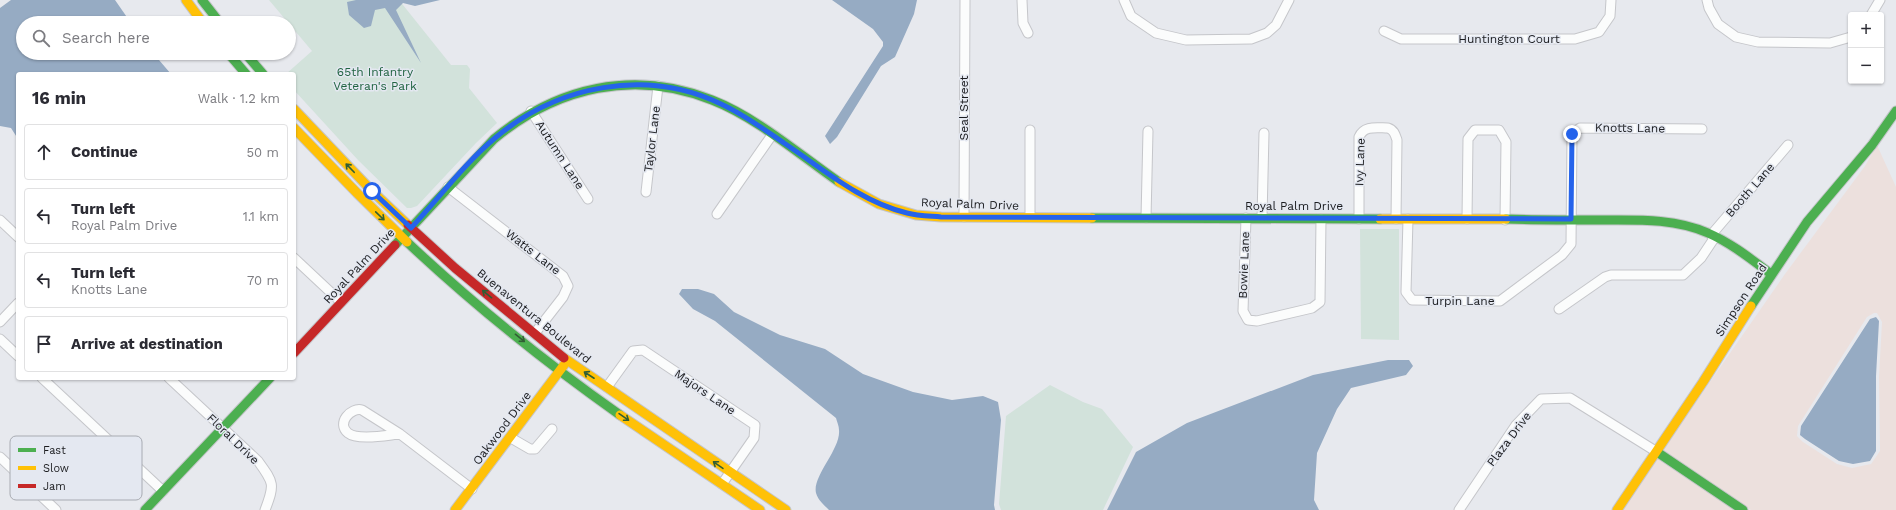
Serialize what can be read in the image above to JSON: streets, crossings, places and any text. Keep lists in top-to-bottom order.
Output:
{
  "streets": {
    "street": [
      "Huntington Court",
      "Seal Street",
      "Knotts Lane",
      "Taylor Lane",
      "Autumn Lane",
      "Ivy Lane",
      "Booth Lane",
      "Royal Palm Drive",
      "Watts Lane",
      "Bowie Lane",
      "Simpson Road",
      "Turpin Lane",
      "Buenaventura Boulevard",
      "Majors Lane",
      "Oakwood Drive",
      "Floral Drive",
      "Plaza Drive"
    ]
  },
  "crossings": [
    ["Seal Street", "Royal Palm Drive"],
    ["Knotts Lane", "Royal Palm Drive"],
    ["Knotts Lane", "Turpin Lane"],
    ["Taylor Lane", "Royal Palm Drive"],
    ["Autumn Lane", "Royal Palm Drive"],
    ["Ivy Lane", "Royal Palm Drive"],
    ["Booth Lane", "Royal Palm Drive"],
    ["Royal Palm Drive", "Watts Lane"],
    ["Royal Palm Drive", "Bowie Lane"],
    ["Royal Palm Drive", "Simpson Road"],
    ["Royal Palm Drive", "Turpin Lane"],
    ["Royal Palm Drive", "Buenaventura Boulevard"],
    ["Watts Lane", "Buenaventura Boulevard"],
    ["Simpson Road", "Plaza Drive"],
    ["Buenaventura Boulevard", "Majors Lane"],
    ["Buenaventura Boulevard", "Oakwood Drive"]
  ],
  "parks": ["65th Infantry Veteran's Park"],
  "legend": ["Fast", "Slow", "Jam"],
  "page": {
    "map_buttons": ["+", "−"],
    "search": "Search here",
    "heading": ["16 min", "Walk · 1.2 km"],
    "list": [
      ["Continue", "50 m"],
      ["Turn left", "Royal Palm Drive", "1.1 km"],
      ["Turn left", "Knotts Lane", "70 m"],
      "Arrive at destination"
    ]
  }
}
